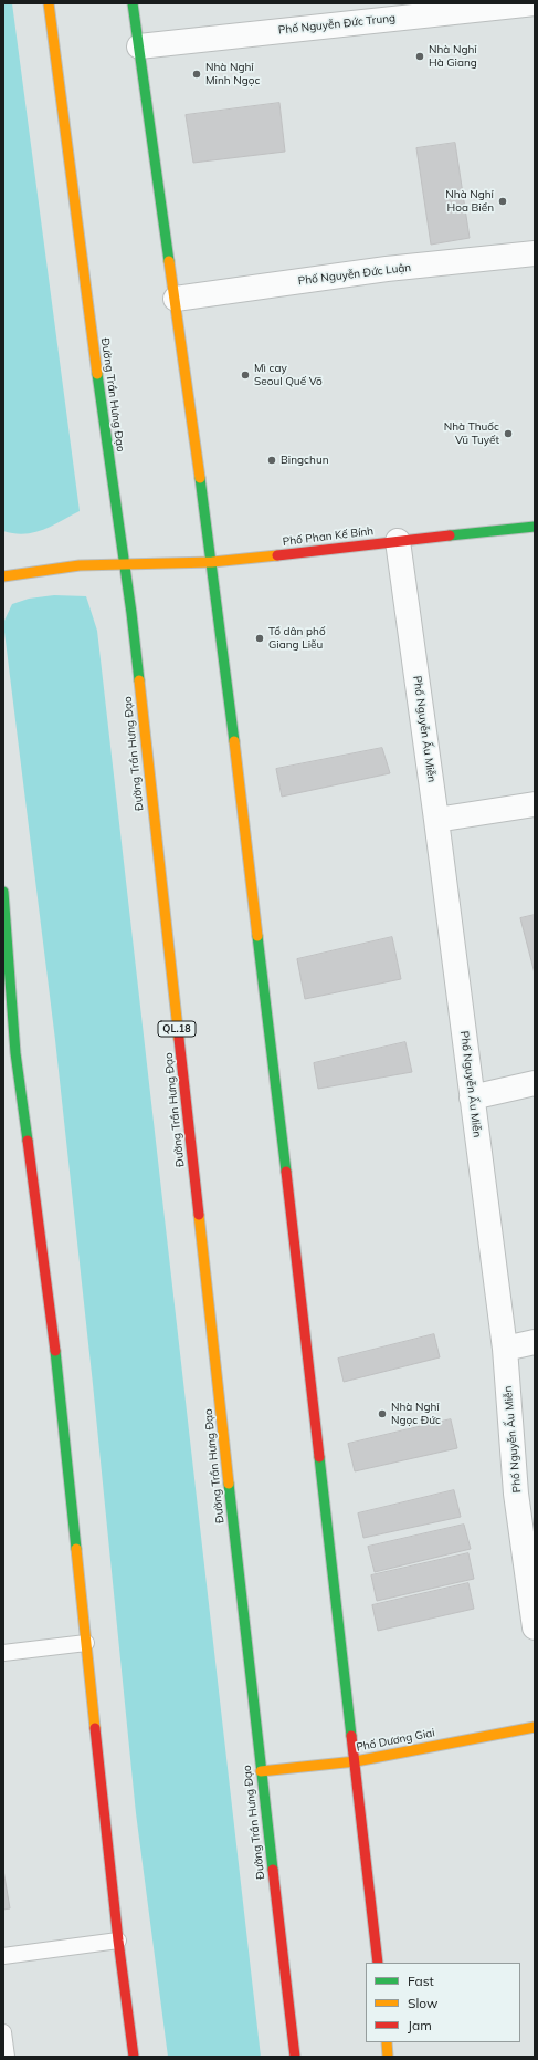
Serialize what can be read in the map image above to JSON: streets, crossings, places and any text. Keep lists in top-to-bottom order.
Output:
{
  "streets": {
    "main road": [
      "Đường Trần Hưng Đạo",
      "Phố Phan Kế Bính",
      "QL.18",
      "Phố Dương Giai"
    ],
    "street": ["Phố Nguyễn Đức Trung", "Phố Nguyễn Đức Luận", "Phố Nguyễn Ấu Miễn"]
  },
  "crossings": [
    ["Đường Trần Hưng Đạo", "Phố Phan Kế Bính"],
    ["Đường Trần Hưng Đạo", "Phố Dương Giai"],
    ["Phố Phan Kế Bính", "Phố Nguyễn Ấu Miễn"]
  ],
  "places": [
    "Nhà Nghỉ Hà Giang",
    "Nhà Nghỉ Minh Ngọc",
    "Nhà Nghỉ Hoa Biển",
    "Mì cay Seoul Quế Võ",
    "Nhà Thuốc Vũ Tuyết",
    "Bingchun",
    "Tổ dân phố Giang Liễu",
    "Nhà Nghỉ Ngọc Đức"
  ],
  "legend": ["Fast", "Slow", "Jam"]
}
